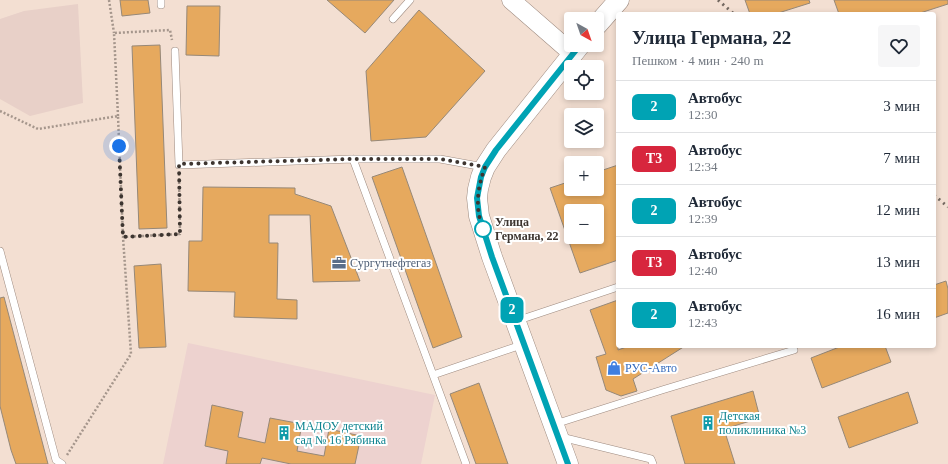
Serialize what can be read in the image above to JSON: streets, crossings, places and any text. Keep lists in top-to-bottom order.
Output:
{
  "places": {
    "other": ["Улица Германа, 22"],
    "office": ["Сургутнефтегаз"],
    "shop": ["РУС-Авто"],
    "building": ["Детская поликлиника №3", "МАДОУ детский сад № 16 Рябинка"]
  },
  "lines": ["bus line 2"],
  "north": "bottom right",
  "page": {
    "on_map": "2",
    "map_buttons": ["+", "−"],
    "heading": ["Улица Германа, 22", "Пешком · 4 мин · 240 m"],
    "list": [
      {
        "mark": "2",
        "name": "Автобус",
        "note": "12:30",
        "value": "3 мин"
      },
      {
        "mark": "Т3",
        "name": "Автобус",
        "note": "12:34",
        "value": "7 мин"
      },
      {
        "mark": "2",
        "name": "Автобус",
        "note": "12:39",
        "value": "12 мин"
      },
      {
        "mark": "Т3",
        "name": "Автобус",
        "note": "12:40",
        "value": "13 мин"
      },
      {
        "mark": "2",
        "name": "Автобус",
        "note": "12:43",
        "value": "16 мин"
      }
    ]
  }
}
